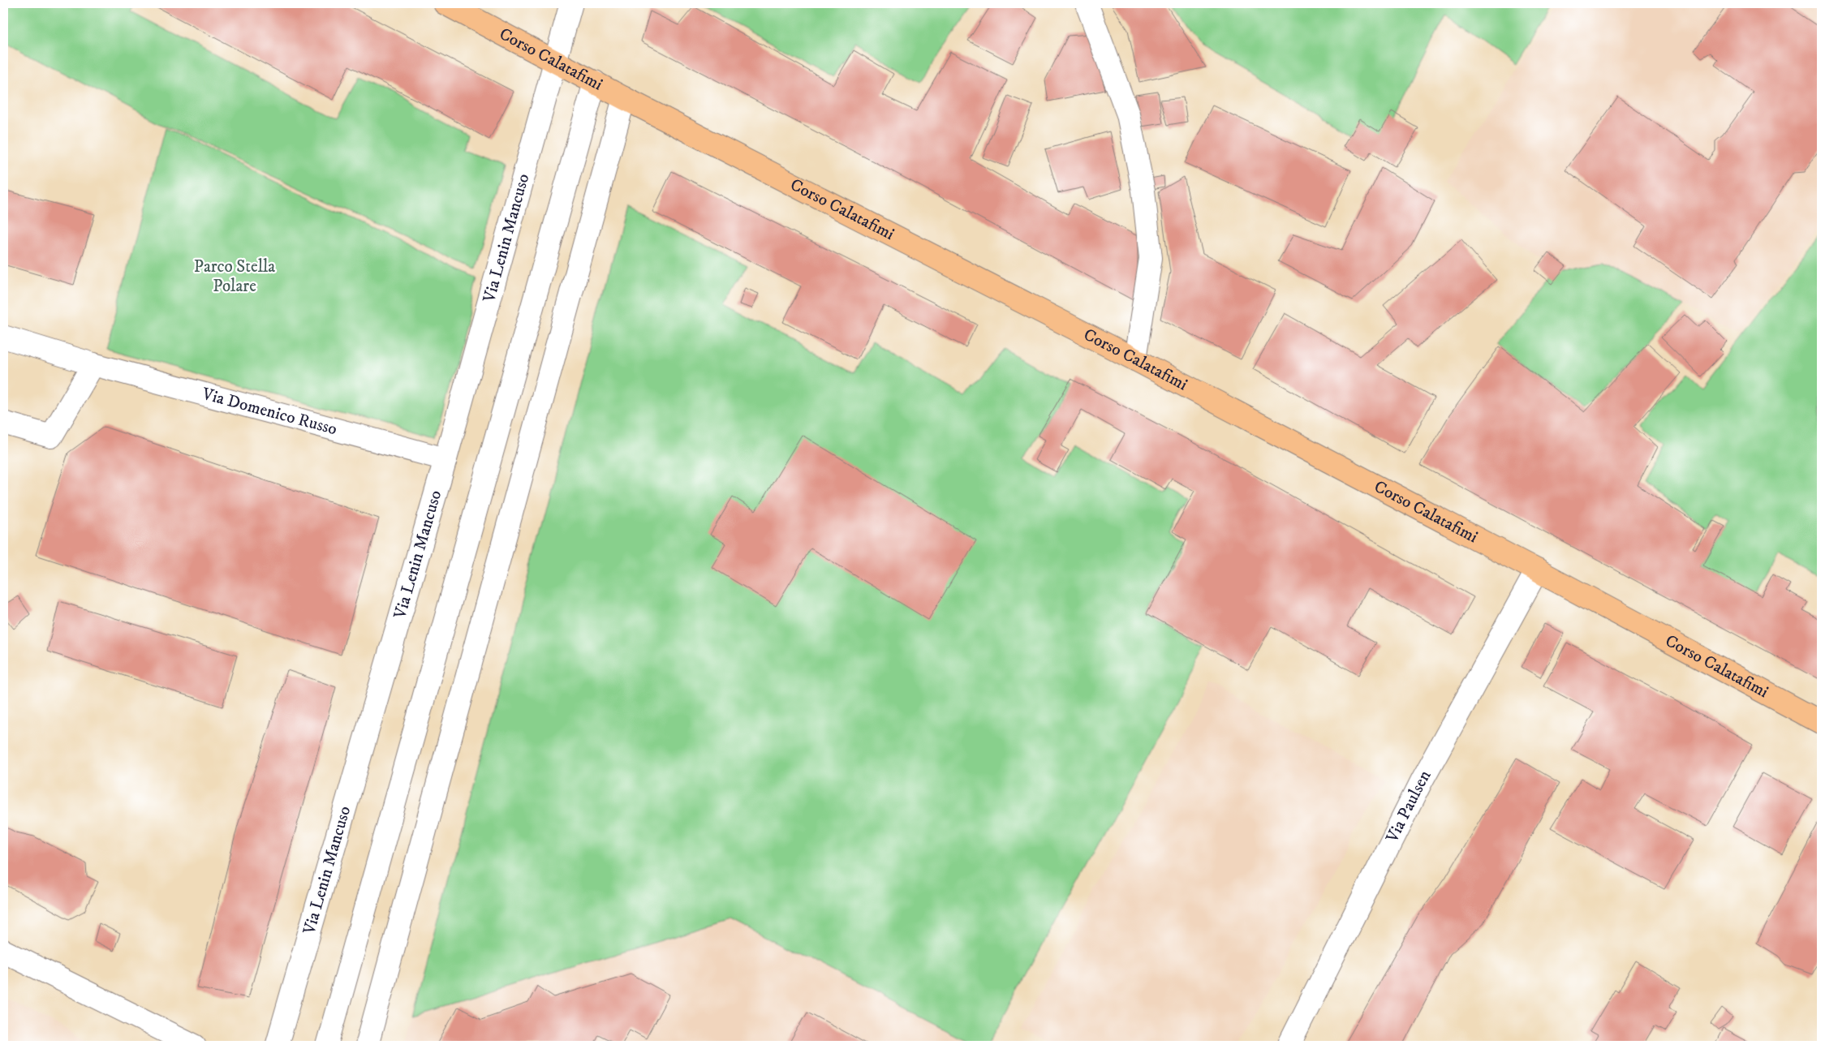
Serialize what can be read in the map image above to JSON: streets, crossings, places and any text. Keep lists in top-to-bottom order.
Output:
{
  "streets": {
    "main road": ["Corso Calatafimi"],
    "street": ["Via Lenin Mancuso", "Via Domenico Russo", "Via Paulsen"]
  },
  "crossings": [
    ["Corso Calatafimi", "Via Lenin Mancuso"],
    ["Corso Calatafimi", "Via Paulsen"],
    ["Via Lenin Mancuso", "Via Domenico Russo"]
  ],
  "parks": ["Parco Stella Polare"]
}
